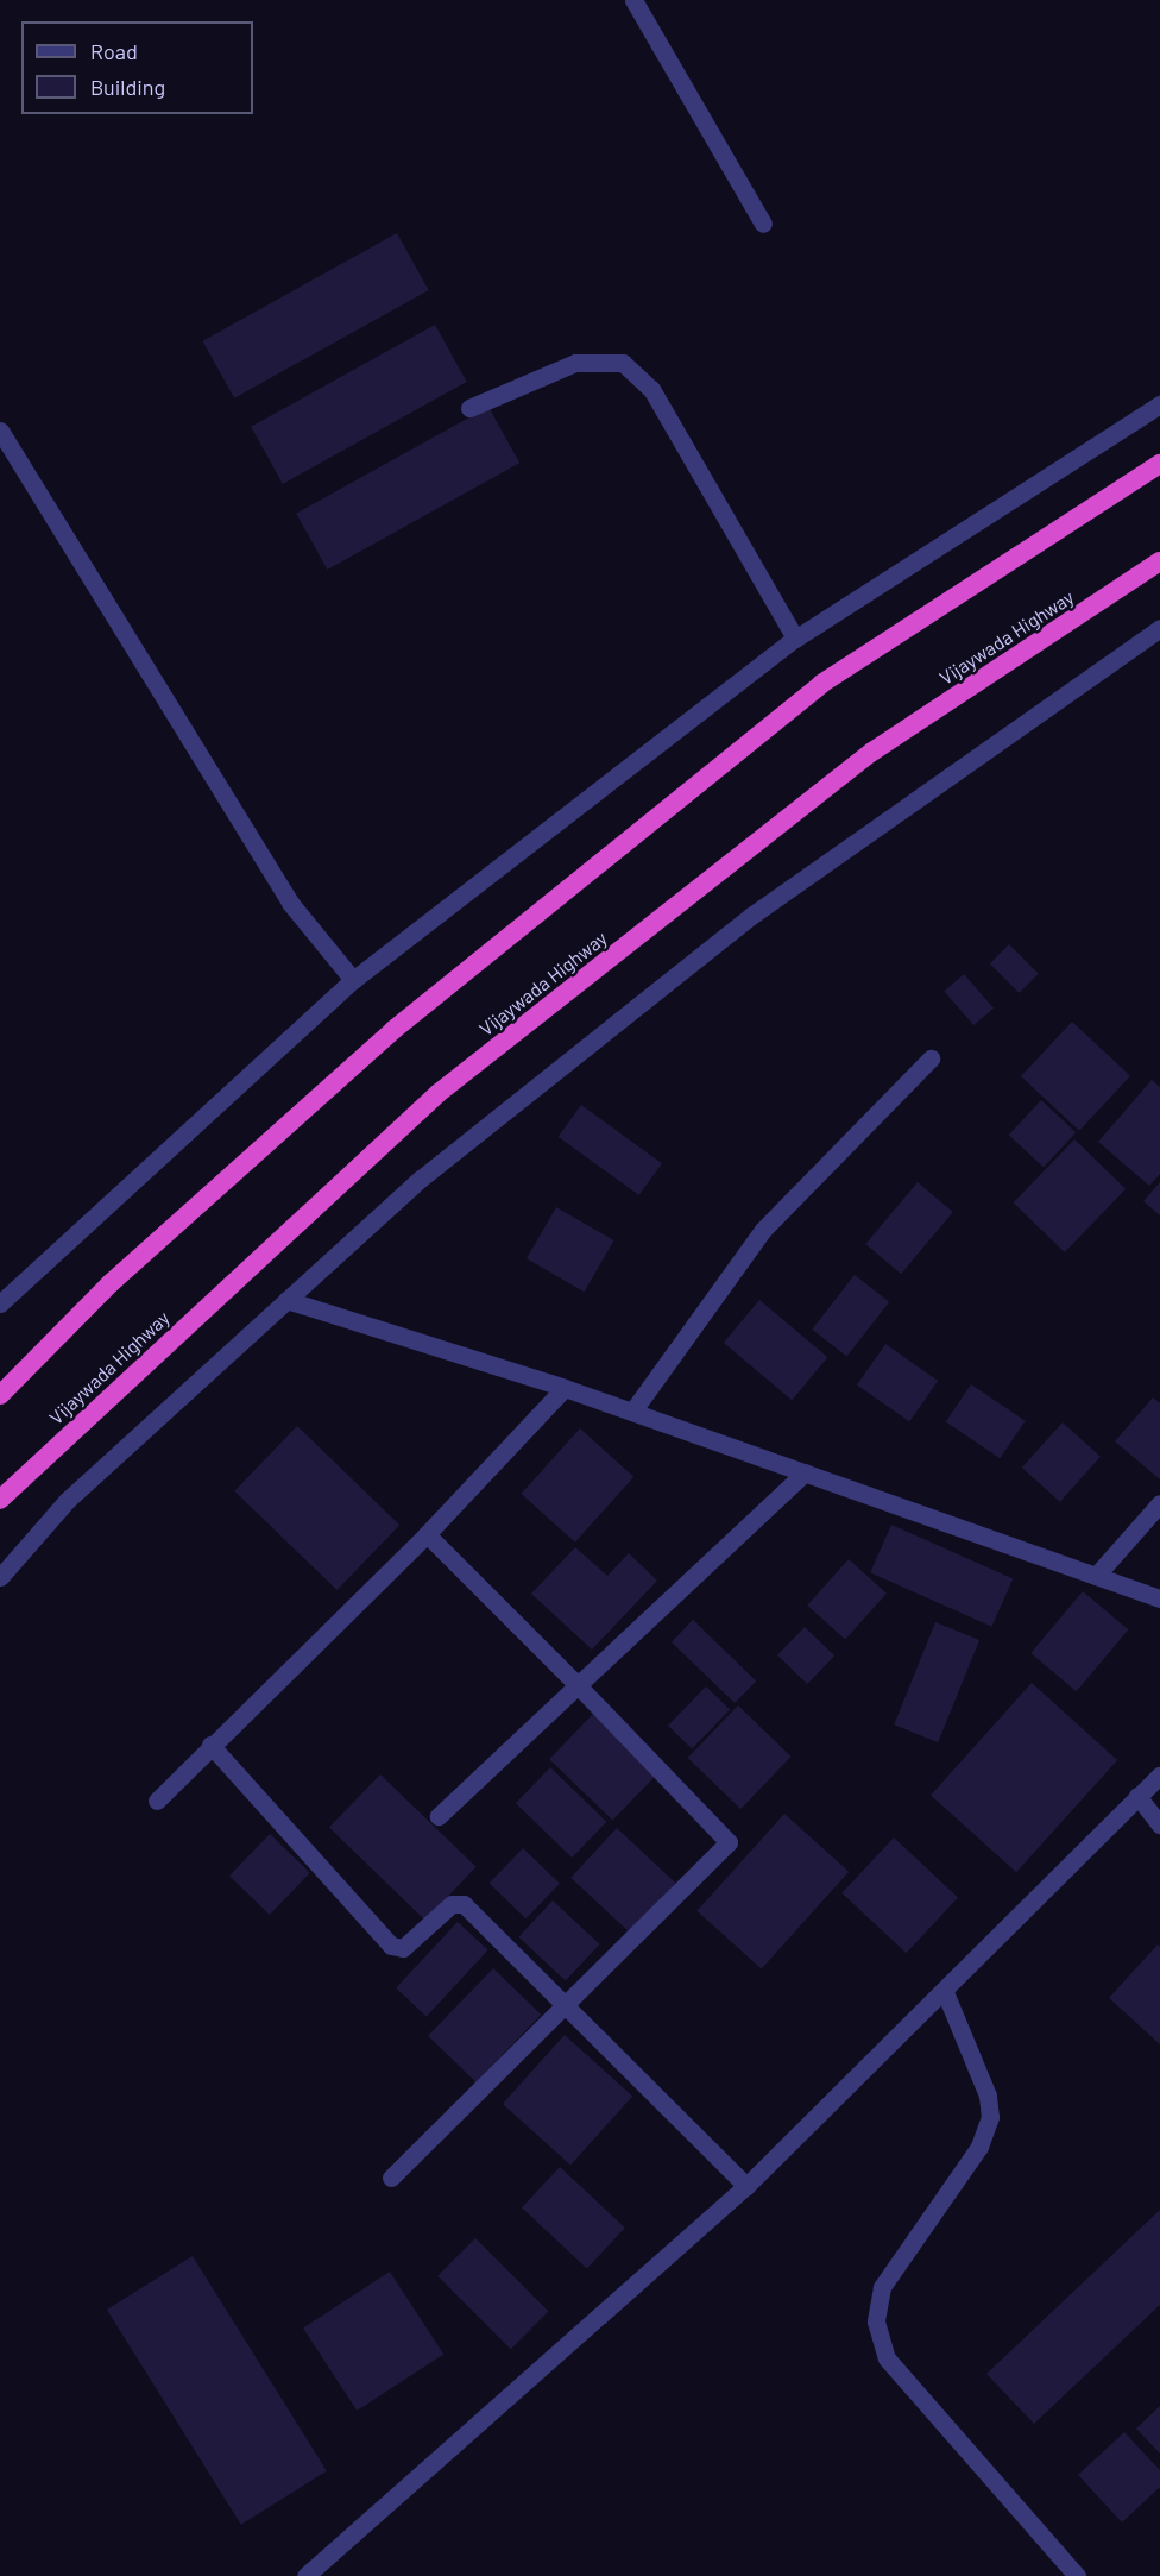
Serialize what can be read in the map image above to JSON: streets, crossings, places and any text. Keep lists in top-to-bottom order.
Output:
{
  "streets": {
    "highway": ["Vijaywada Highway"]
  },
  "legend": ["Road", "Building"]
}
